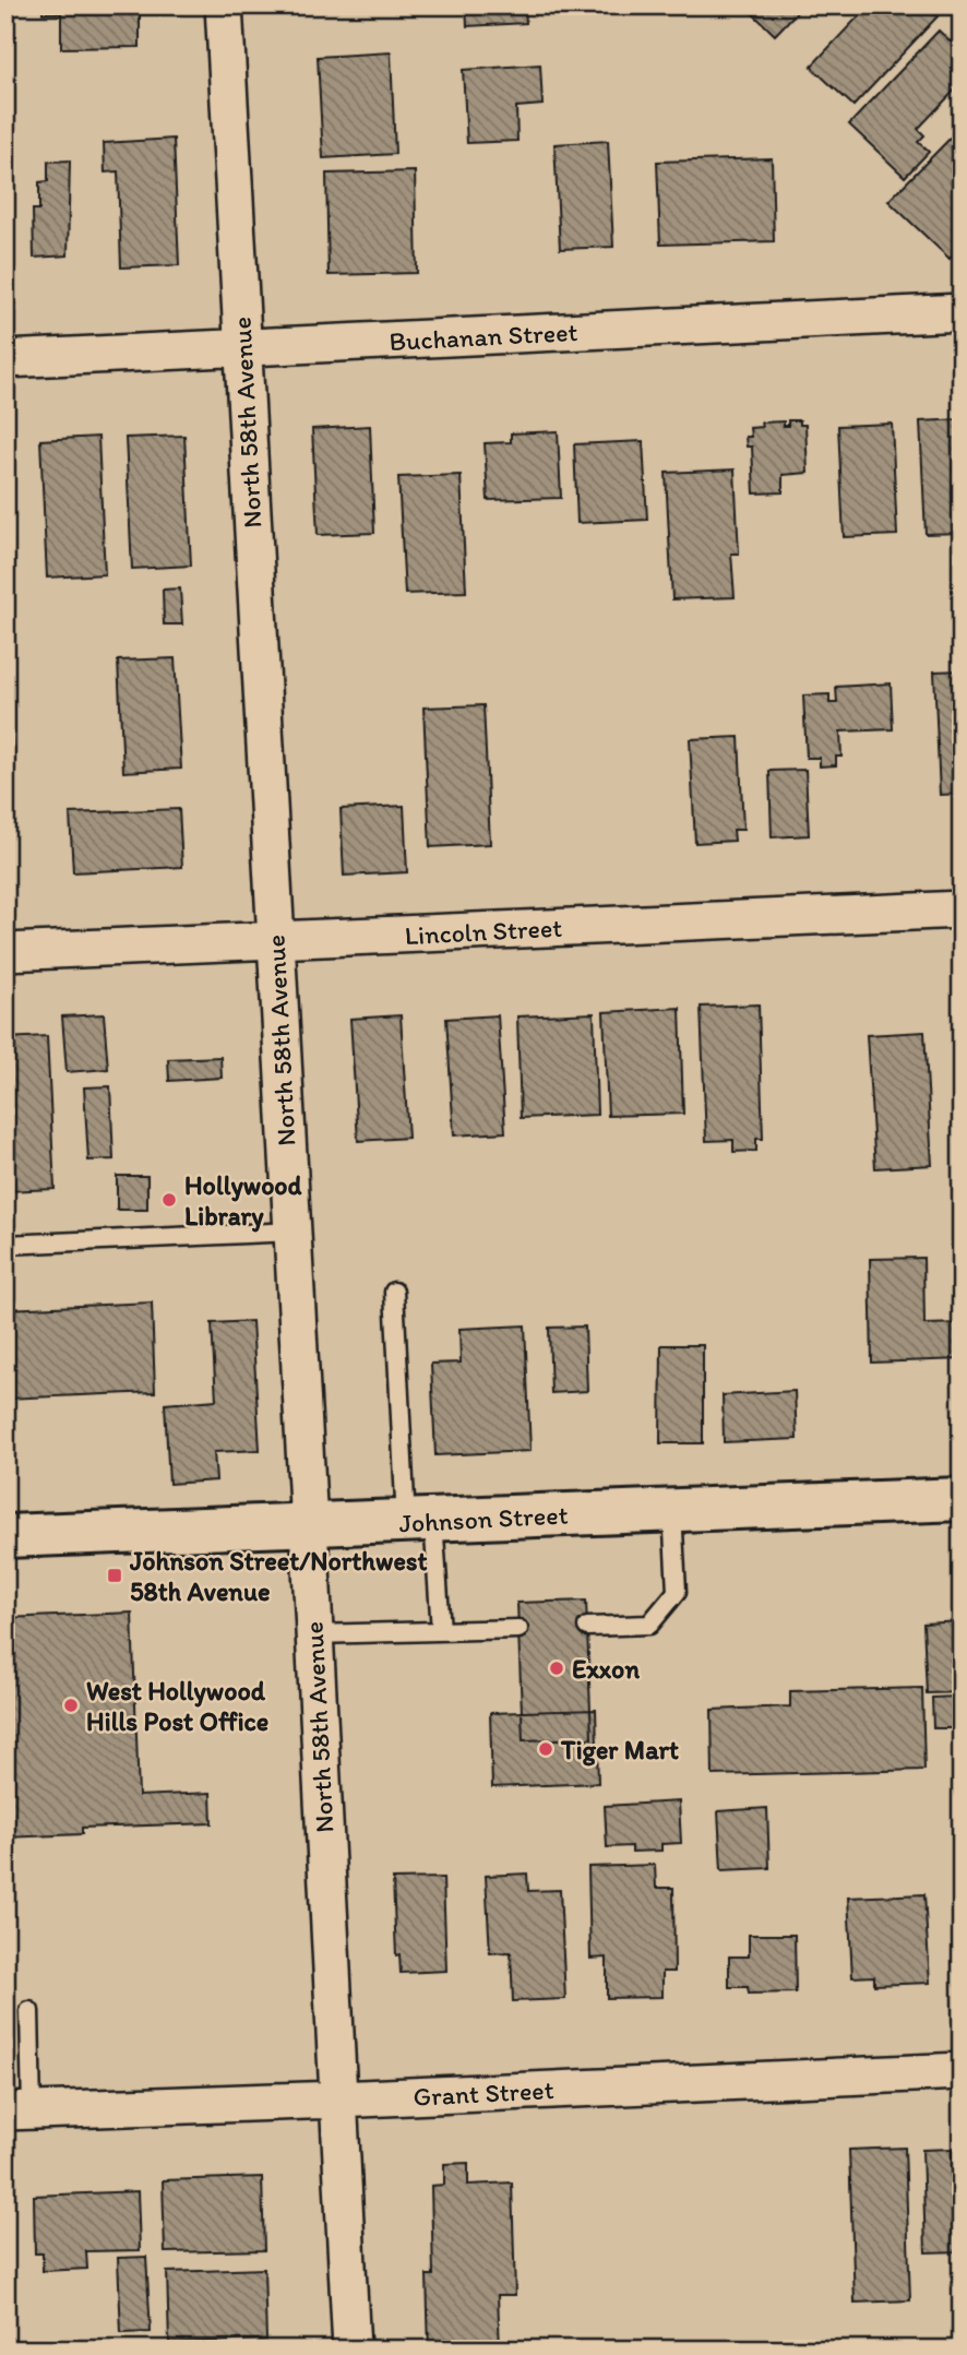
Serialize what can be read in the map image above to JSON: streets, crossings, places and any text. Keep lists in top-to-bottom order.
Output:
{
  "streets": {
    "street": [
      "Buchanan Street",
      "North 58th Avenue",
      "Lincoln Street",
      "Johnson Street",
      "Grant Street"
    ]
  },
  "crossings": [
    ["Buchanan Street", "North 58th Avenue"],
    ["North 58th Avenue", "Lincoln Street"],
    ["North 58th Avenue", "Johnson Street"],
    ["North 58th Avenue", "Grant Street"]
  ],
  "places": {
    "other": [
      "Hollywood Library",
      "Exxon",
      "West Hollywood Hills Post Office",
      "Tiger Mart"
    ],
    "transit": ["Johnson Street/Northwest 58th Avenue"]
  }
}
